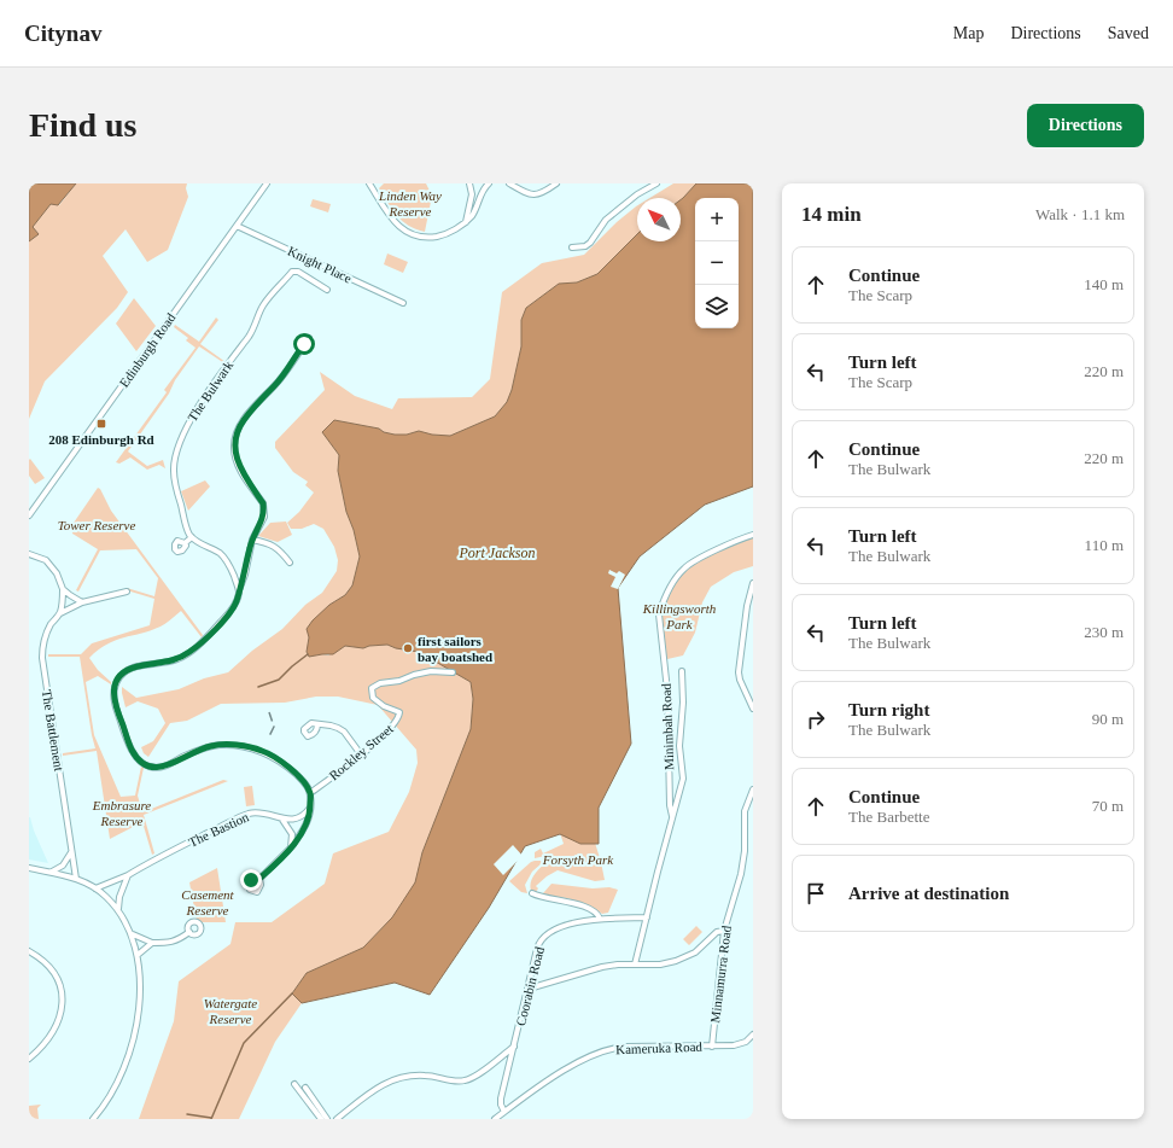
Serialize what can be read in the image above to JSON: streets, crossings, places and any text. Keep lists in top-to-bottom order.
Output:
{
  "streets": {
    "street": [
      "Knight Place",
      "Edinburgh Road",
      "The Bulwark",
      "Minimbah Road",
      "The Battlement",
      "Rockley Street",
      "The Bastion",
      "Minnamurra Road",
      "Coorabin Road",
      "Kameruka Road"
    ]
  },
  "crossings": [
    ["Knight Place", "Edinburgh Road"],
    ["Minimbah Road", "Coorabin Road"],
    ["Minnamurra Road", "Kameruka Road"],
    ["Coorabin Road", "Kameruka Road"]
  ],
  "water": ["Port Jackson"],
  "parks": [
    "Linden Way Reserve",
    "Tower Reserve",
    "Killingsworth Park",
    "Embrasure Reserve",
    "Forsyth Park",
    "Casement Reserve",
    "Watergate Reserve"
  ],
  "places": {
    "transit": ["208 Edinburgh Rd"],
    "other": ["first sailors bay boatshed"]
  },
  "north": "top left",
  "page": {
    "header": "Citynav",
    "nav": ["Map", "Directions", "Saved"],
    "buttons": "Directions",
    "title": "Find us",
    "heading": ["14 min", "Walk · 1.1 km"],
    "map_buttons": ["+", "−"],
    "list": [
      ["Continue", "The Scarp", "140 m"],
      ["Turn left", "The Scarp", "220 m"],
      ["Continue", "The Bulwark", "220 m"],
      ["Turn left", "The Bulwark", "110 m"],
      ["Turn left", "The Bulwark", "230 m"],
      ["Turn right", "The Bulwark", "90 m"],
      ["Continue", "The Barbette", "70 m"],
      "Arrive at destination"
    ]
  }
}
